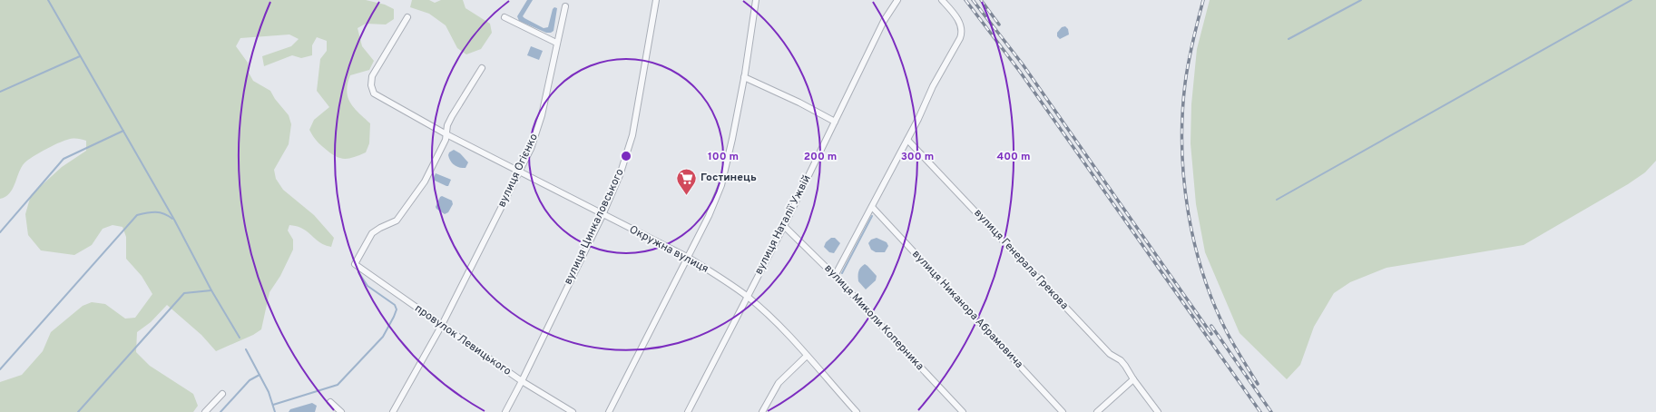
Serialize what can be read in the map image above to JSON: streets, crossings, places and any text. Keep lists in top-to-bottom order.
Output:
{
  "streets": {
    "street": [
      "вулиця Огієнко",
      "вулиця Наталії Ужвій",
      "вулиця Цинкаловського",
      "Окружна вулиця",
      "вулиця Генерала Грекова",
      "вулиця Никанора Абрамовича",
      "вулиця Миколи Коперника",
      "провулок Левицького"
    ]
  },
  "crossings": [
    ["вулиця Огієнко", "Окружна вулиця"],
    ["вулиця Огієнко", "провулок Левицького"],
    ["вулиця Наталії Ужвій", "Окружна вулиця"],
    ["вулиця Наталії Ужвій", "вулиця Миколи Коперника"],
    ["вулиця Цинкаловського", "Окружна вулиця"],
    ["вулиця Цинкаловського", "провулок Левицького"],
    ["Окружна вулиця", "провулок Левицького"]
  ],
  "places": {
    "supermarket": ["Гостинець"]
  },
  "rings": [
    "100 m",
    "200 m",
    "300 m",
    "400 m"
  ]
}
